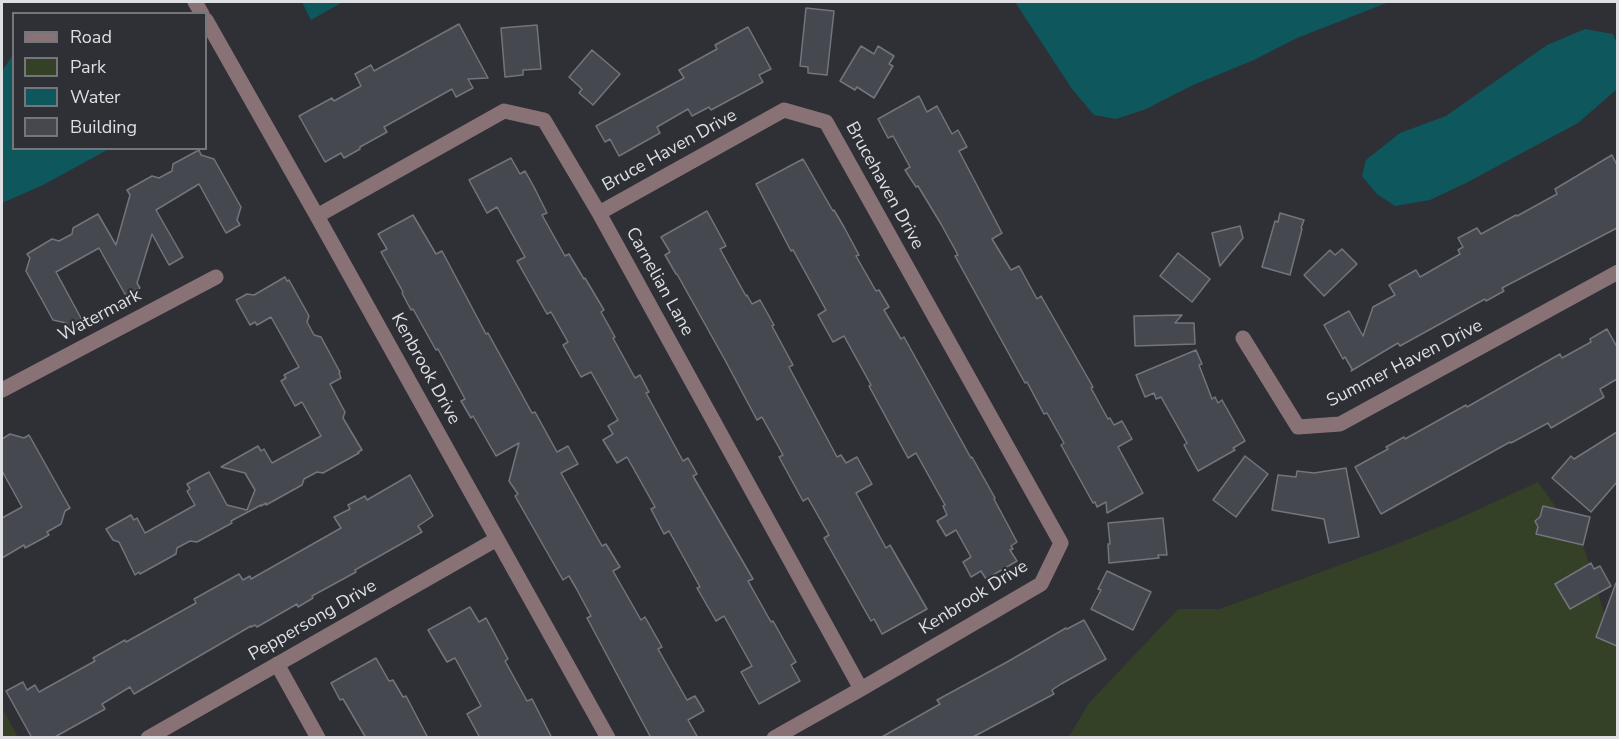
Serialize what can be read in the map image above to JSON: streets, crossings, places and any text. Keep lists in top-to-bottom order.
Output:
{
  "streets": {
    "street": [
      "Bruce Haven Drive",
      "Brucehaven Drive",
      "Carnelian Lane",
      "Watermark",
      "Summer Haven Drive",
      "Kenbrook Drive",
      "Peppersong Drive"
    ]
  },
  "crossings": [
    ["Bruce Haven Drive", "Brucehaven Drive"],
    ["Bruce Haven Drive", "Carnelian Lane"],
    ["Brucehaven Drive", "Kenbrook Drive"],
    ["Carnelian Lane", "Kenbrook Drive"],
    ["Kenbrook Drive", "Peppersong Drive"]
  ],
  "legend": [
    "Road",
    "Park",
    "Water",
    "Building"
  ]
}
